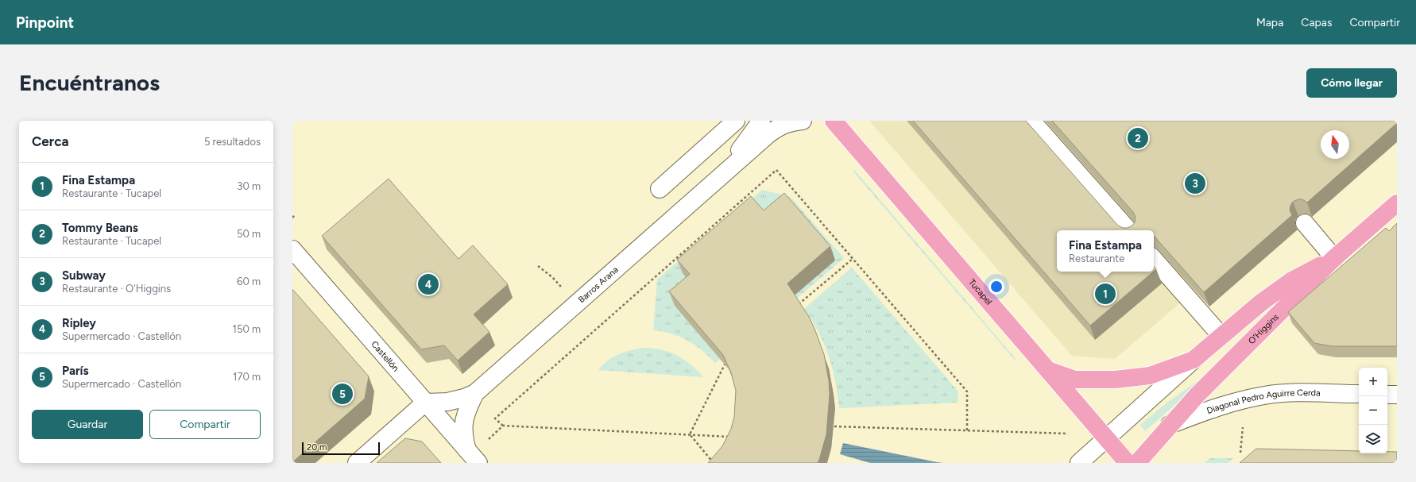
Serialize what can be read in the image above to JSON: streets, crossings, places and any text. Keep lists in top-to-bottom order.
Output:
{
  "streets": {
    "main road": ["Tucapel", "O'Higgins"],
    "street": ["Barros Arana", "Castellón", "Diagonal Pedro Aguirre Cerda"]
  },
  "crossings": [
    ["Barros Arana", "Castellón"],
    ["O'Higgins", "Diagonal Pedro Aguirre Cerda"]
  ],
  "scale_bar": "20 m",
  "north": "top",
  "page": {
    "header": "Pinpoint",
    "nav": ["Mapa", "Capas", "Compartir"],
    "buttons": [
      "Cómo llegar",
      ["Guardar", "Compartir"]
    ],
    "title": "Encuéntranos",
    "heading": ["Cerca", "5 resultados"],
    "pins": [
      "2",
      "3",
      "4",
      "1",
      "5"
    ],
    "list": [
      {
        "mark": "1",
        "name": "Fina Estampa",
        "note": "Restaurante · Tucapel",
        "value": "30 m"
      },
      {
        "mark": "2",
        "name": "Tommy Beans",
        "note": "Restaurante · Tucapel",
        "value": "50 m"
      },
      {
        "mark": "3",
        "name": "Subway",
        "note": "Restaurante · O'Higgins",
        "value": "60 m"
      },
      {
        "mark": "4",
        "name": "Ripley",
        "note": "Supermercado · Castellón",
        "value": "150 m"
      },
      {
        "mark": "5",
        "name": "París",
        "note": "Supermercado · Castellón",
        "value": "170 m"
      }
    ],
    "popup": ["Fina Estampa", "Restaurante"],
    "map_buttons": ["+", "−"],
    "scale": "20 m"
  }
}
